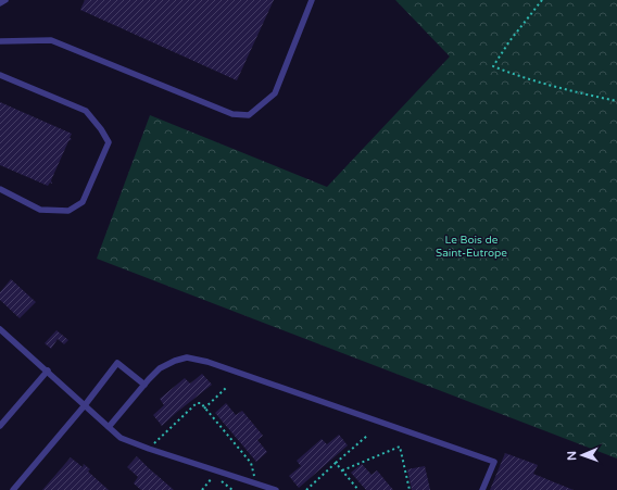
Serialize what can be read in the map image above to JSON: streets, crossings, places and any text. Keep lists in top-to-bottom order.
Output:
{
  "parks": ["Le Bois de Saint-Eutrope"],
  "north": "left"
}
